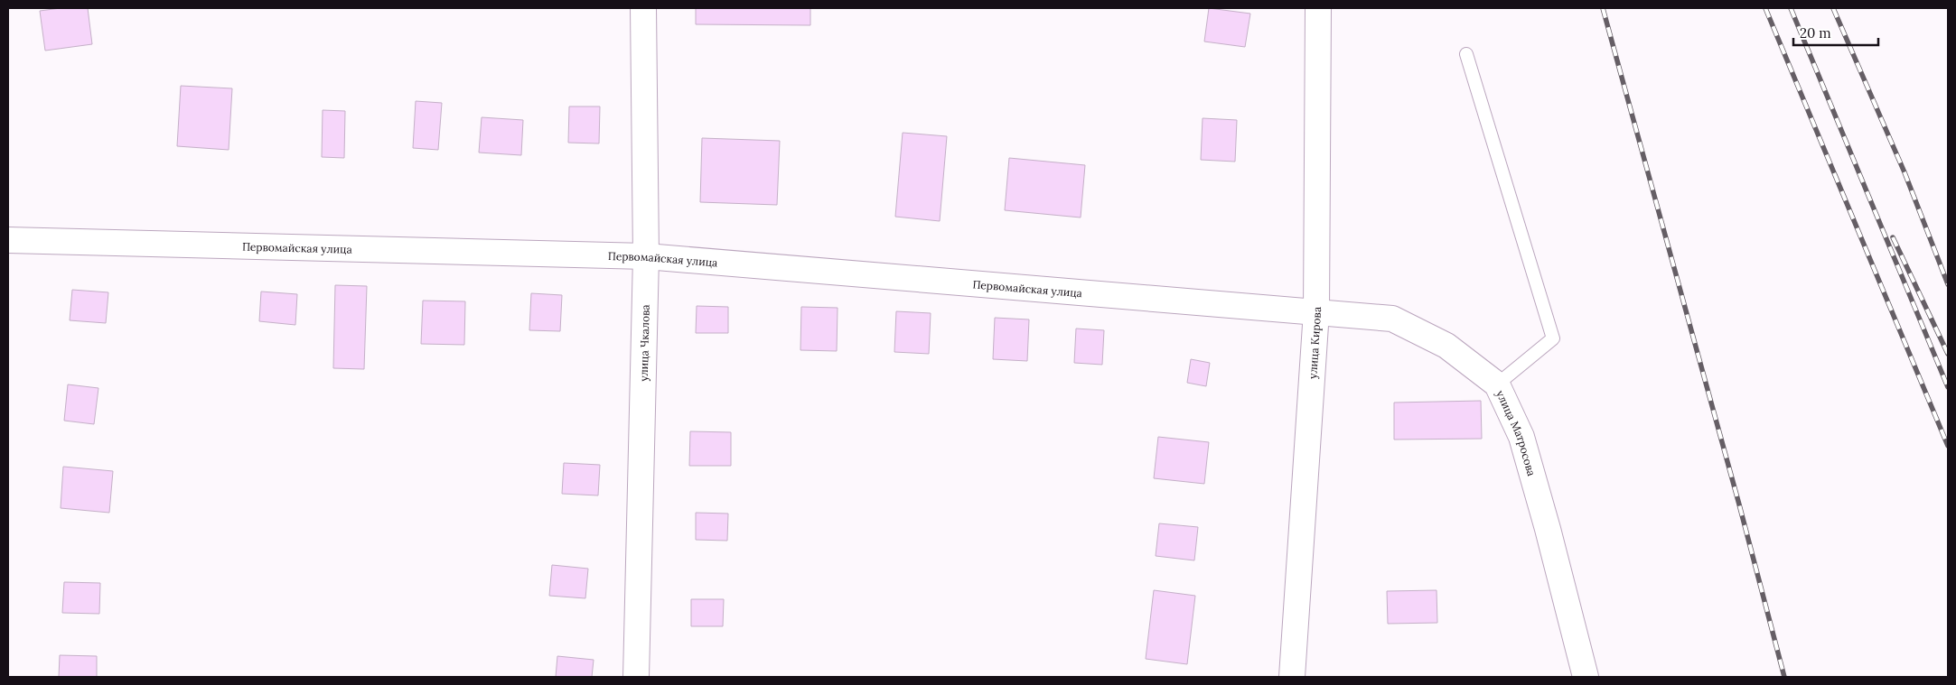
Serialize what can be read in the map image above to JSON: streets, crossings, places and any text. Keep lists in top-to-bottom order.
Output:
{
  "streets": {
    "street": [
      "Первомайская улица",
      "улица Чкалова",
      "улица Кирова",
      "улица Матросова"
    ]
  },
  "crossings": [
    ["Первомайская улица", "улица Чкалова"],
    ["Первомайская улица", "улица Кирова"],
    ["Первомайская улица", "улица Матросова"],
    ["улица Кирова", "улица Матросова"]
  ],
  "scale_bar": "20 m"
}
